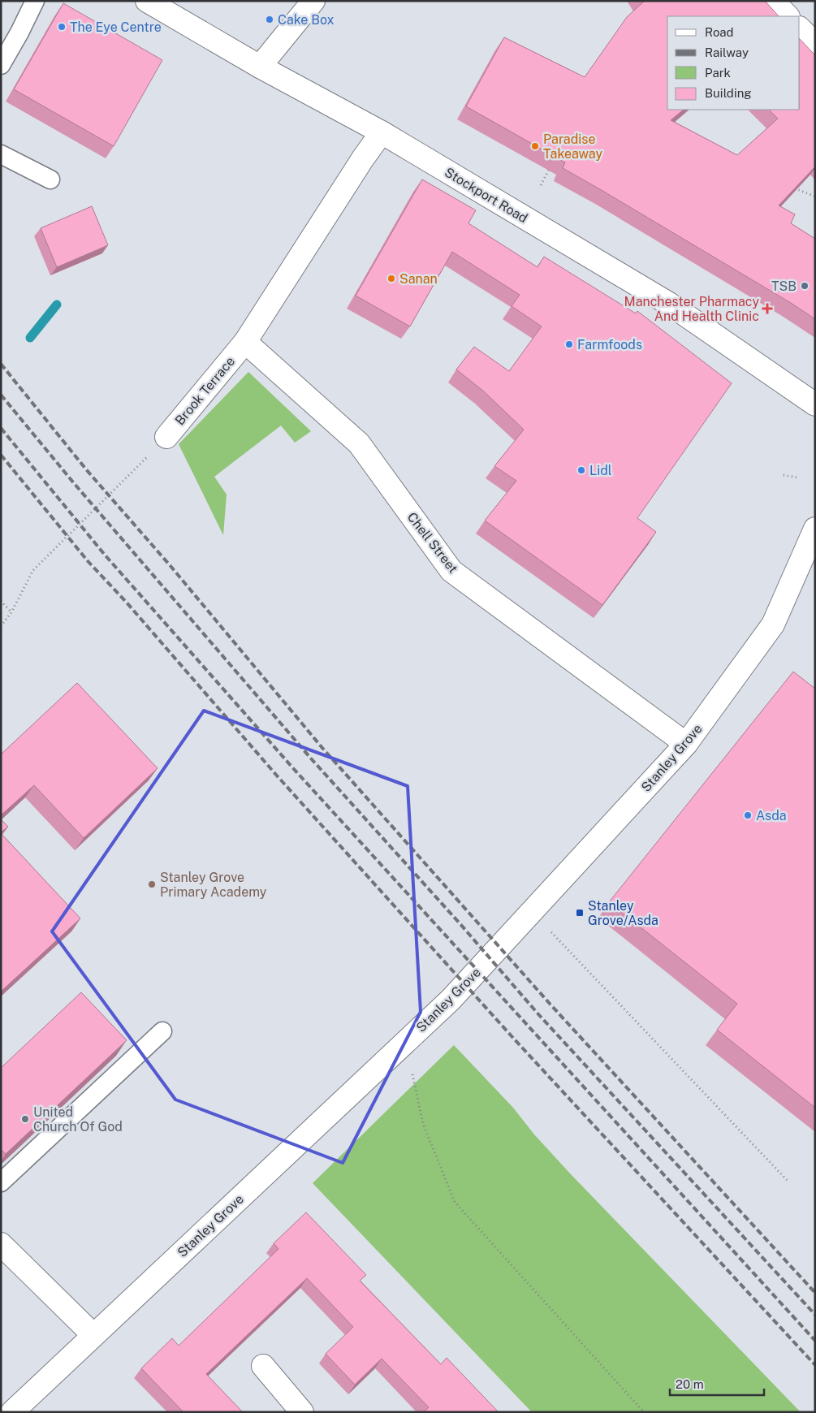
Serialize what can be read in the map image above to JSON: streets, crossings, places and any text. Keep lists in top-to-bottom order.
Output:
{
  "streets": {
    "main road": [
      "Stockport Road",
      "Brook Terrace",
      "Chell Street",
      "Stanley Grove"
    ]
  },
  "crossings": [
    ["Stockport Road", "Brook Terrace"],
    ["Brook Terrace", "Chell Street"],
    ["Chell Street", "Stanley Grove"]
  ],
  "places": {
    "other": [
      "Cake Box",
      "The Eye Centre",
      "Paradise Takeaway",
      "Sanan",
      "TSB",
      "Farmfoods",
      "Lidl",
      "Asda",
      "Stanley Grove Primary Academy",
      "United Church Of God"
    ],
    "health": ["Manchester Pharmacy And Health Clinic"],
    "transit": ["Stanley Grove/Asda"]
  },
  "legend": [
    "Road",
    "Railway",
    "Park",
    "Building"
  ],
  "scale_bar": "20 m"
}
